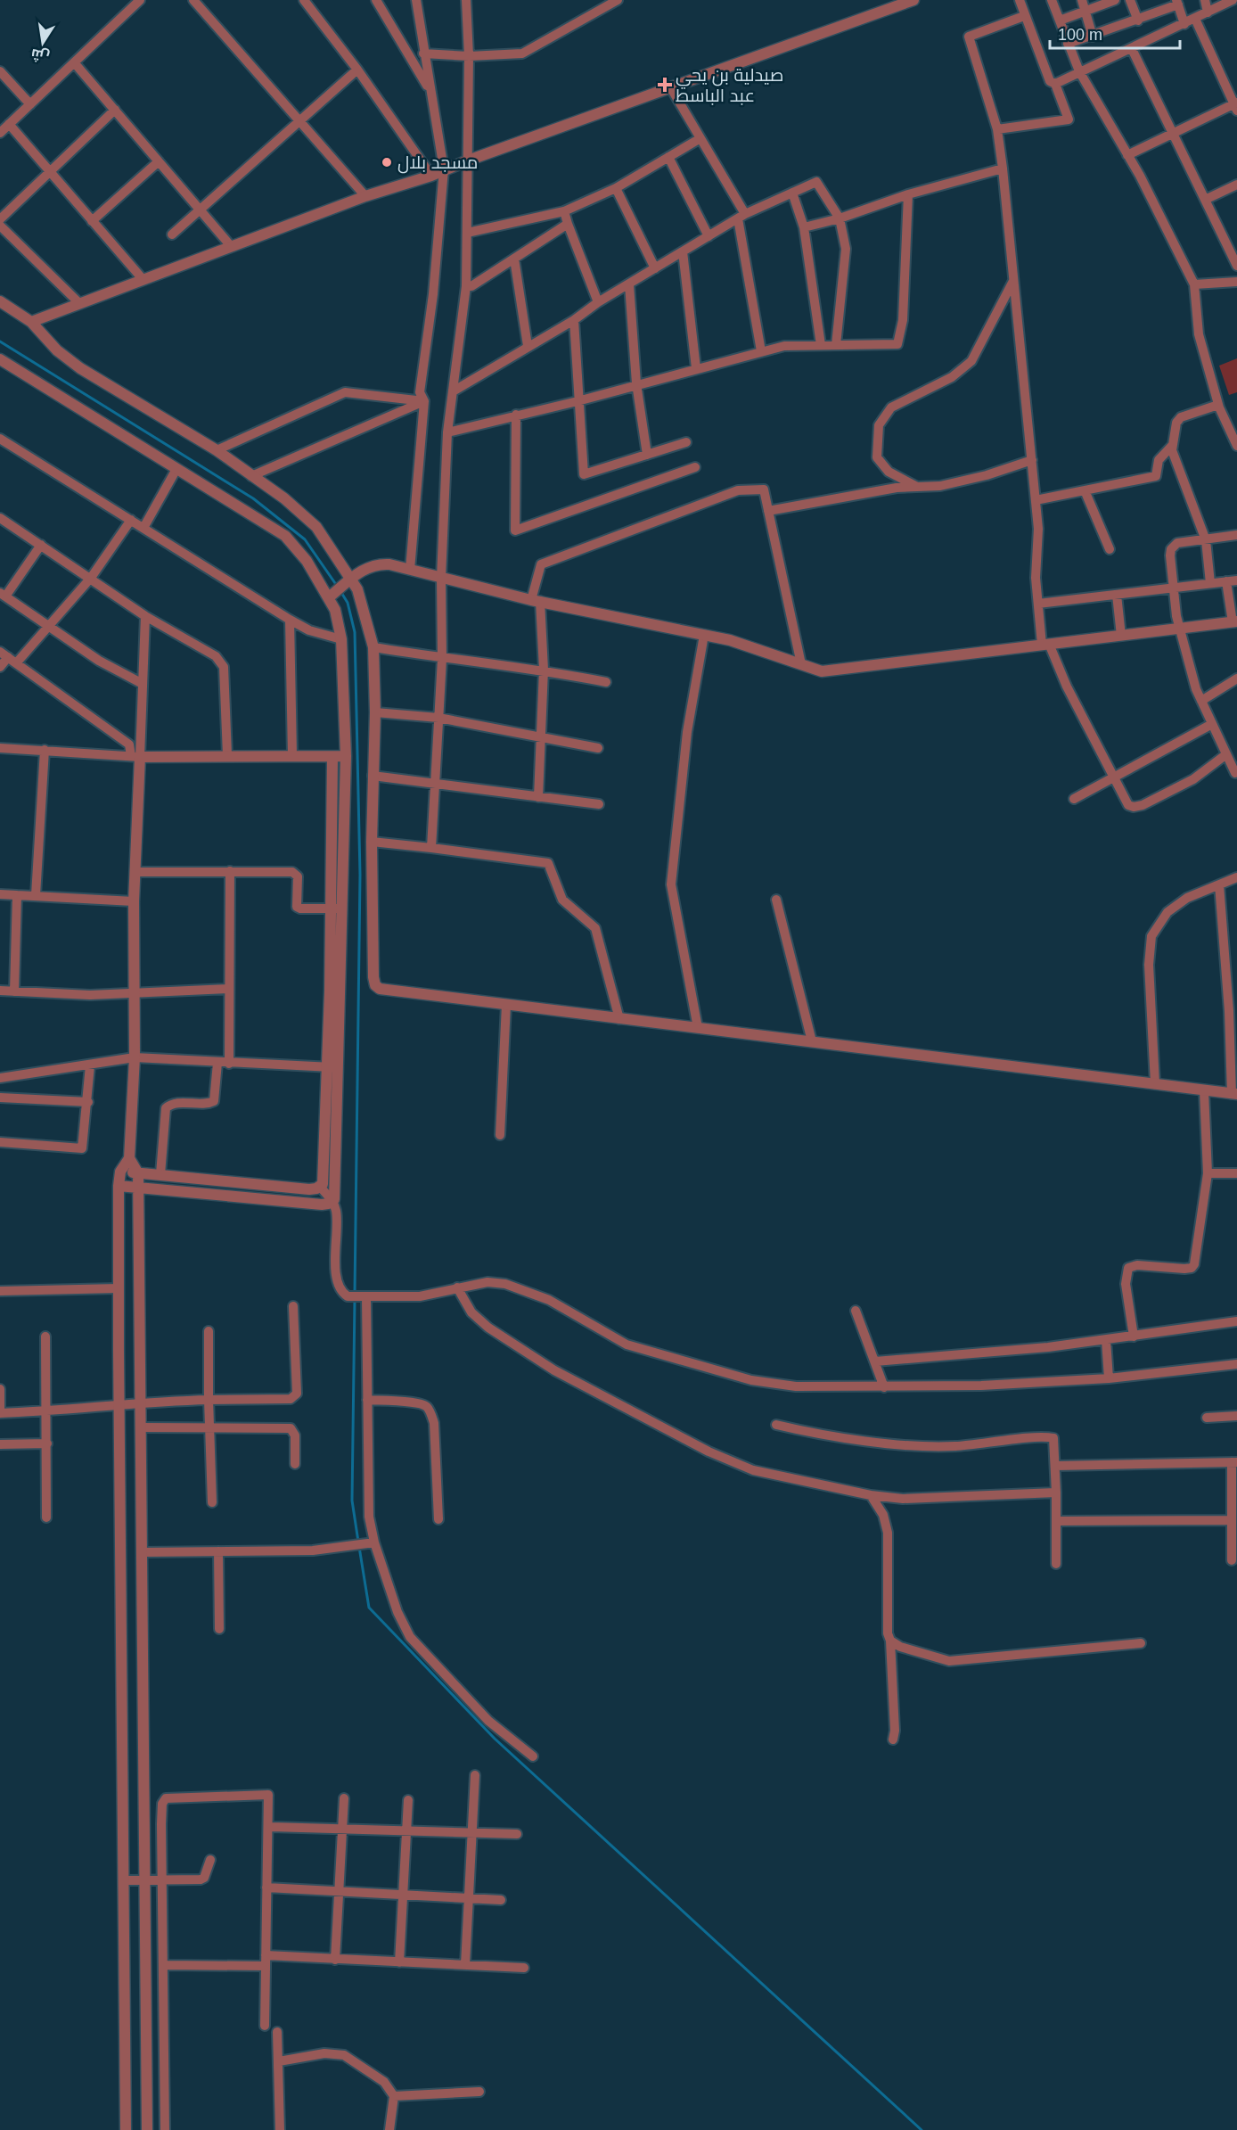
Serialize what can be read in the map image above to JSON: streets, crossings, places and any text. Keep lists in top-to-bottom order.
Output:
{
  "places": {
    "health": ["صيدلية بن يحي عبد الباسط"],
    "other": ["مسجد بلال"]
  },
  "scale_bar": "100 m",
  "north": "bottom"
}
